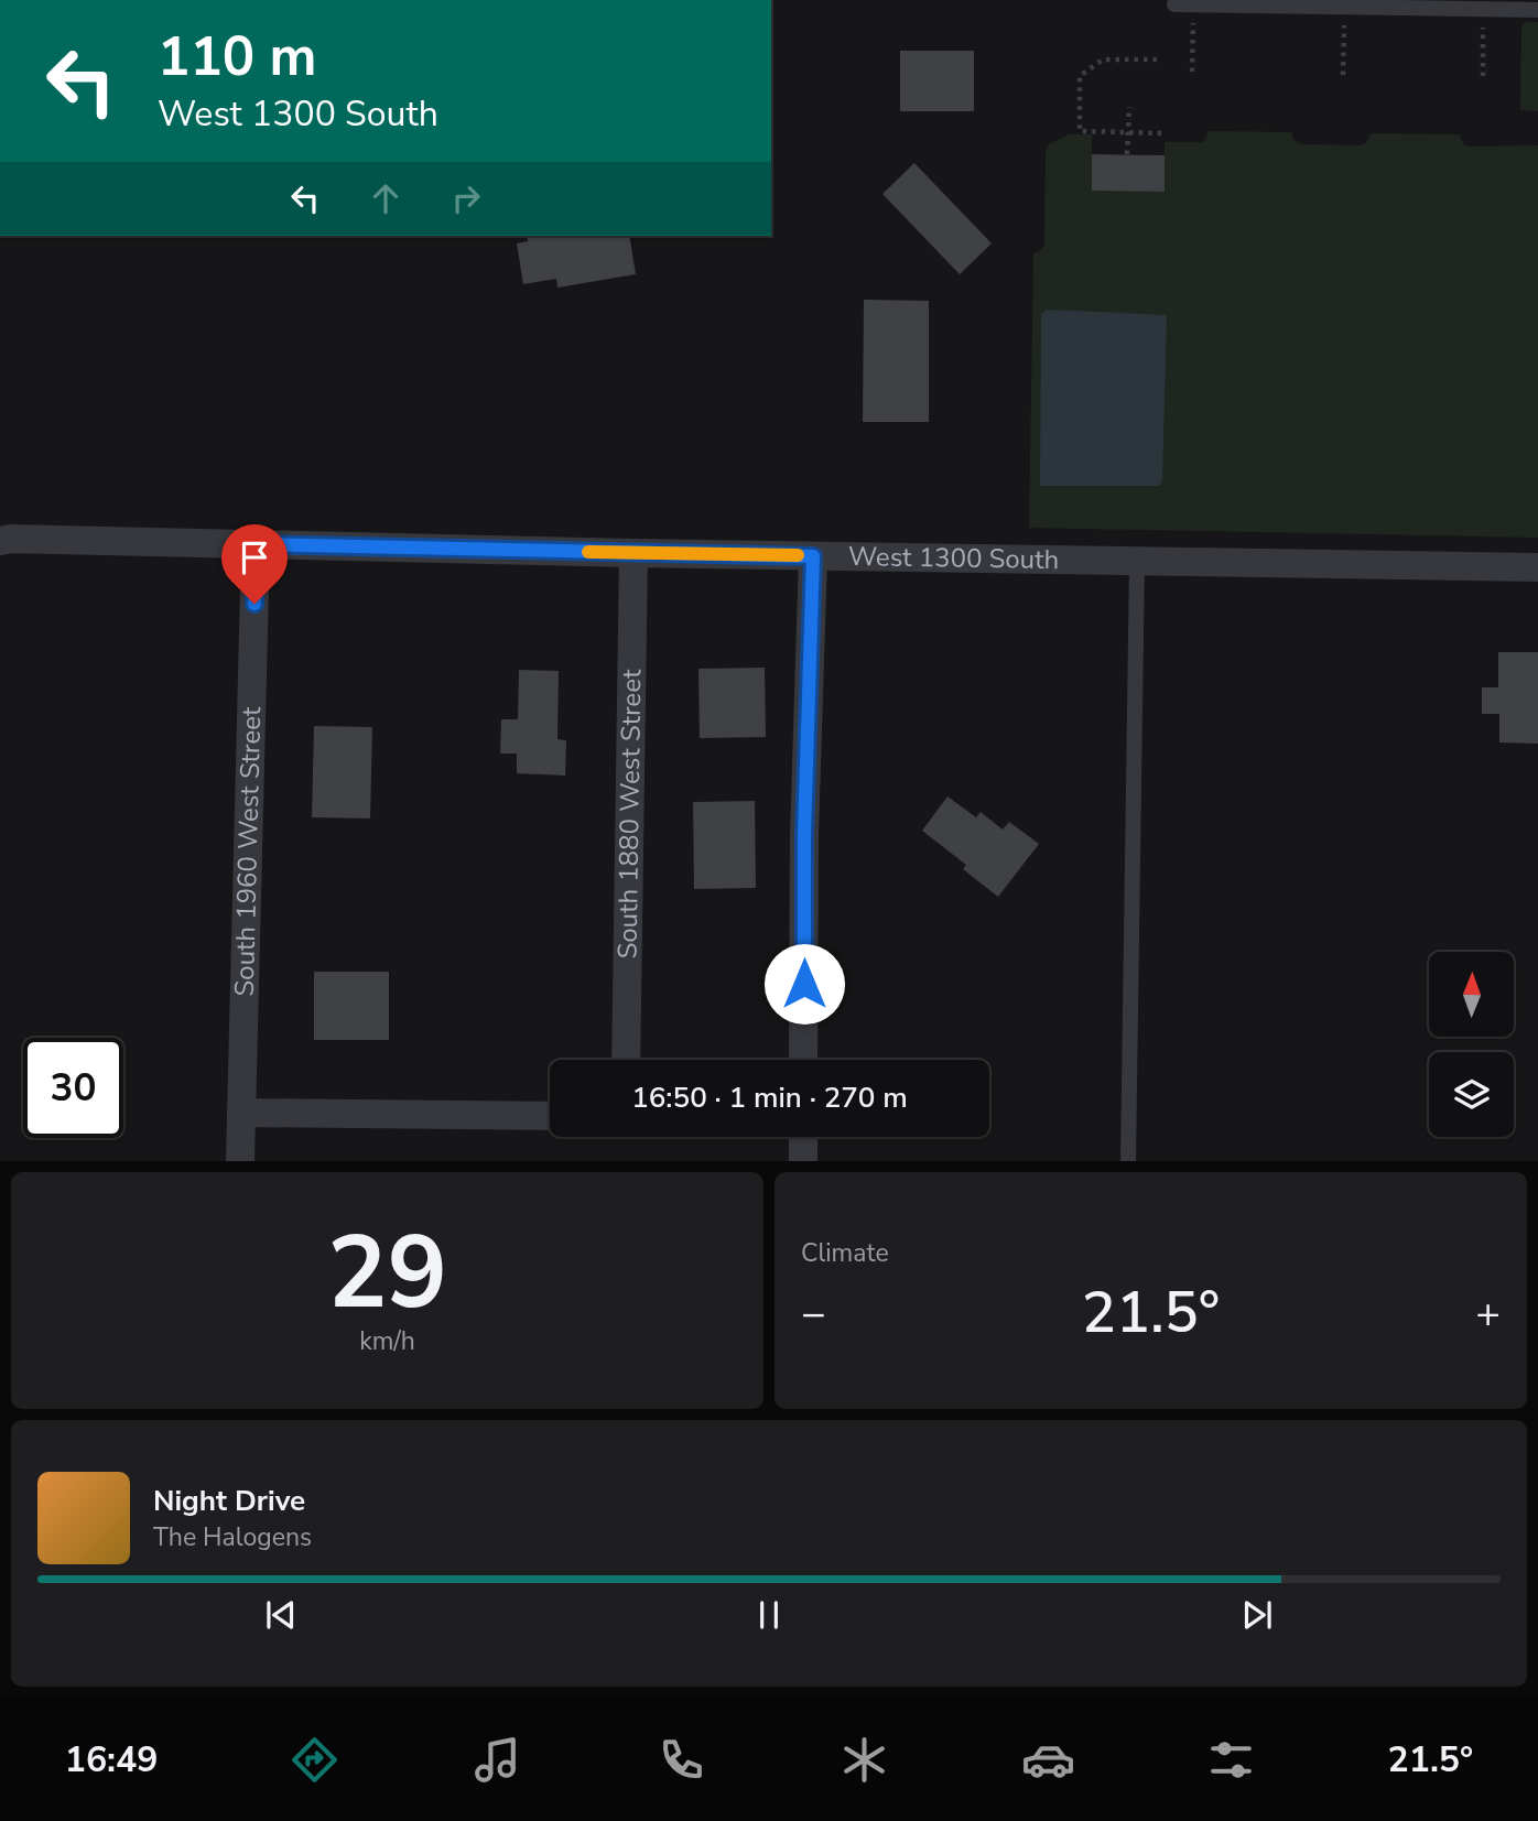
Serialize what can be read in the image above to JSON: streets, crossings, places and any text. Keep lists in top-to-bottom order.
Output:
{
  "streets": {
    "street": ["West 1300 South", "South 1880 West Street", "South 1960 West Street"]
  },
  "crossings": [
    ["West 1300 South", "South 1880 West Street"],
    ["West 1300 South", "South 1960 West Street"]
  ],
  "north": "top",
  "page": {
    "turn": ["110 m", "West 1300 South"],
    "limit": "30",
    "trip": "16:50 · 1 min · 270 m",
    "tile": [
      ["29", "km/h"],
      "Climate"
    ],
    "heat": ["−", "21.5°", "+"],
    "song": ["Night Drive", "The Halogens"],
    "tabs": ["16:49", "21.5°"]
  }
}
